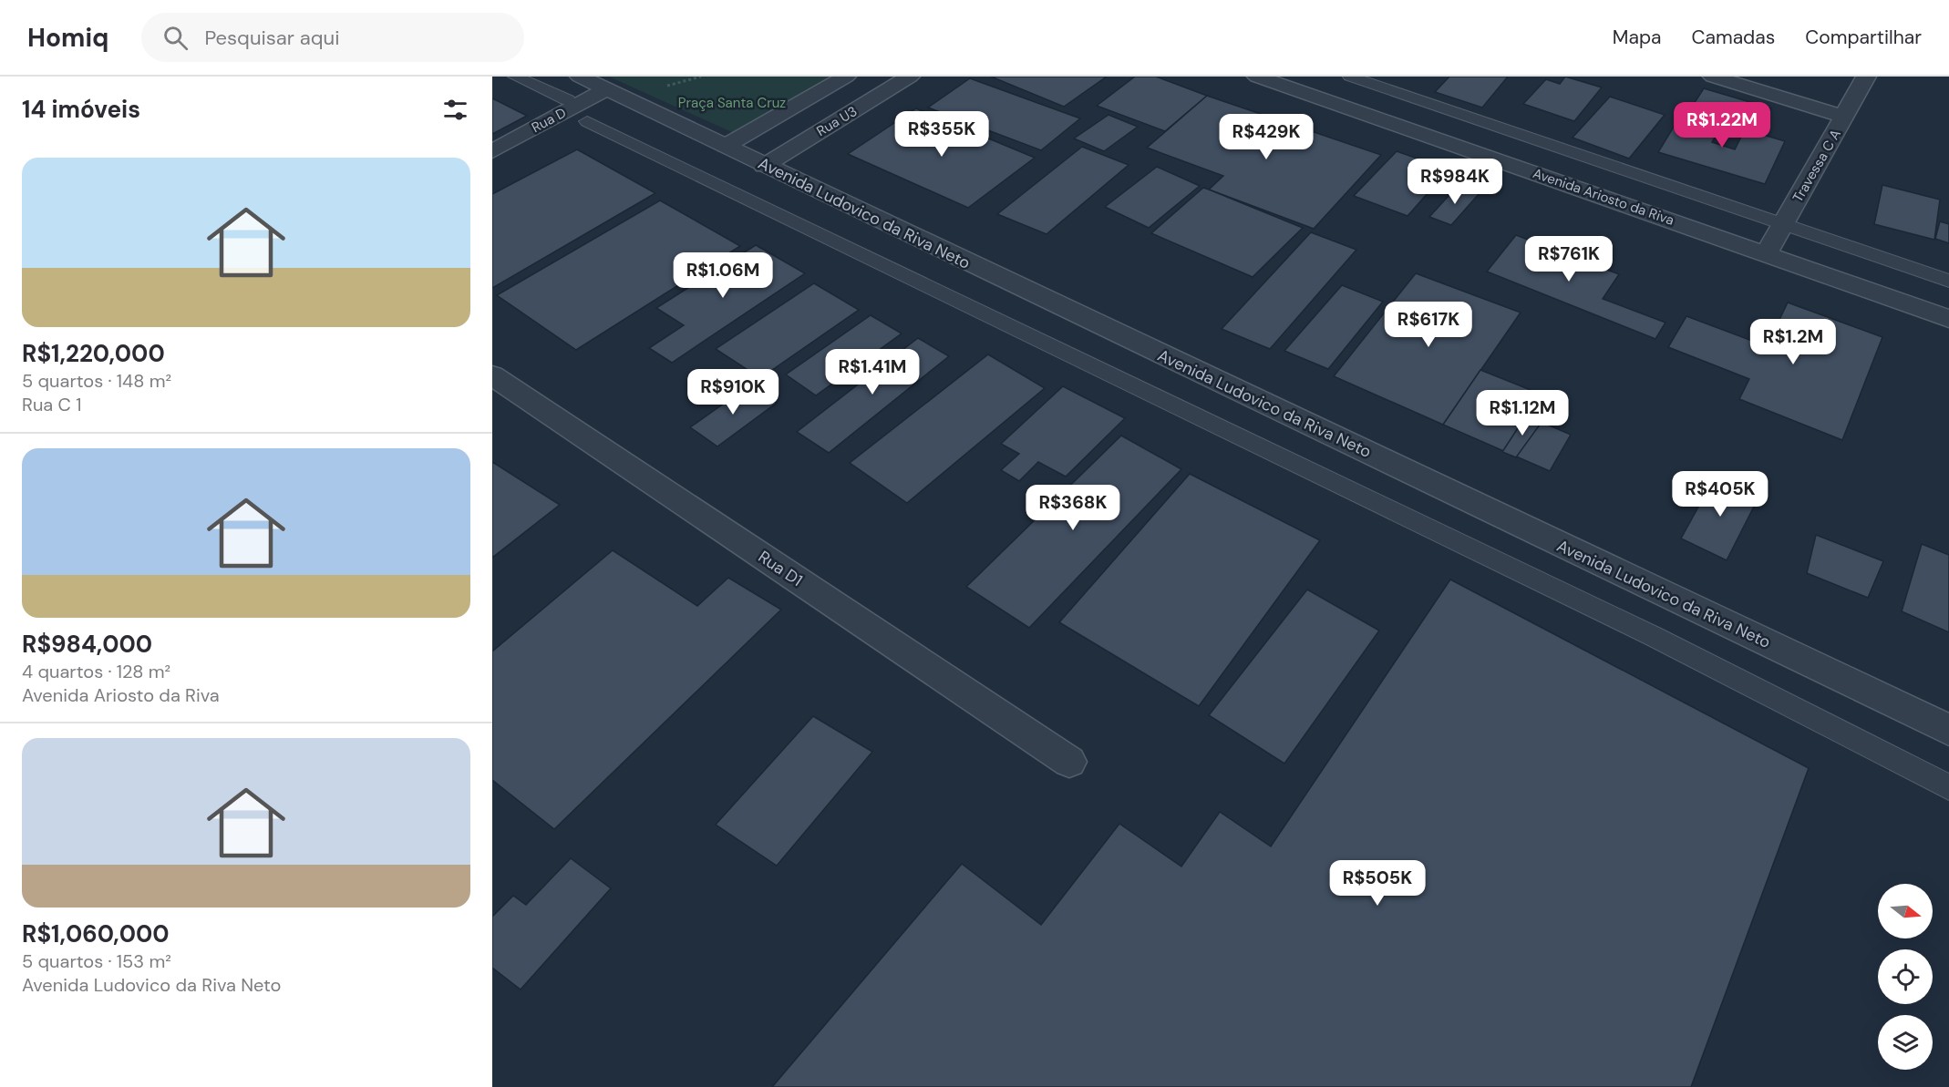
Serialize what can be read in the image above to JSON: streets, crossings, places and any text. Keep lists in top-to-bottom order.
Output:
{
  "streets": {
    "street": [
      "Rua D",
      "Rua U3",
      "Travessa C A",
      "Avenida Ariosto da Riva",
      "Avenida Ludovico da Riva Neto",
      "Rua D1"
    ]
  },
  "crossings": [
    ["Rua D", "Avenida Ludovico da Riva Neto"],
    ["Rua U3", "Avenida Ludovico da Riva Neto"],
    ["Travessa C A", "Avenida Ariosto da Riva"]
  ],
  "parks": ["Praça Santa Cruz"],
  "north": "right",
  "page": {
    "header": "Homiq",
    "search": "Pesquisar aqui",
    "nav": ["Mapa", "Camadas", "Compartilhar"],
    "heading": "14 imóveis",
    "price": [
      "R$1.22M",
      "R$355K",
      "R$429K",
      "R$984K",
      "R$761K",
      "R$1.06M",
      "R$617K",
      "R$1.2M",
      "R$1.41M",
      "R$910K",
      "R$1.12M",
      "R$405K",
      "R$368K",
      "R$505K"
    ],
    "list": [
      {
        "name": "R$1,220,000",
        "note": "5 quartos · 148 m² · Rua C 1"
      },
      {
        "name": "R$984,000",
        "note": "4 quartos · 128 m² · Avenida Ariosto da Riva"
      },
      {
        "name": "R$1,060,000",
        "note": "5 quartos · 153 m² · Avenida Ludovico da Riva Neto"
      }
    ]
  }
}
